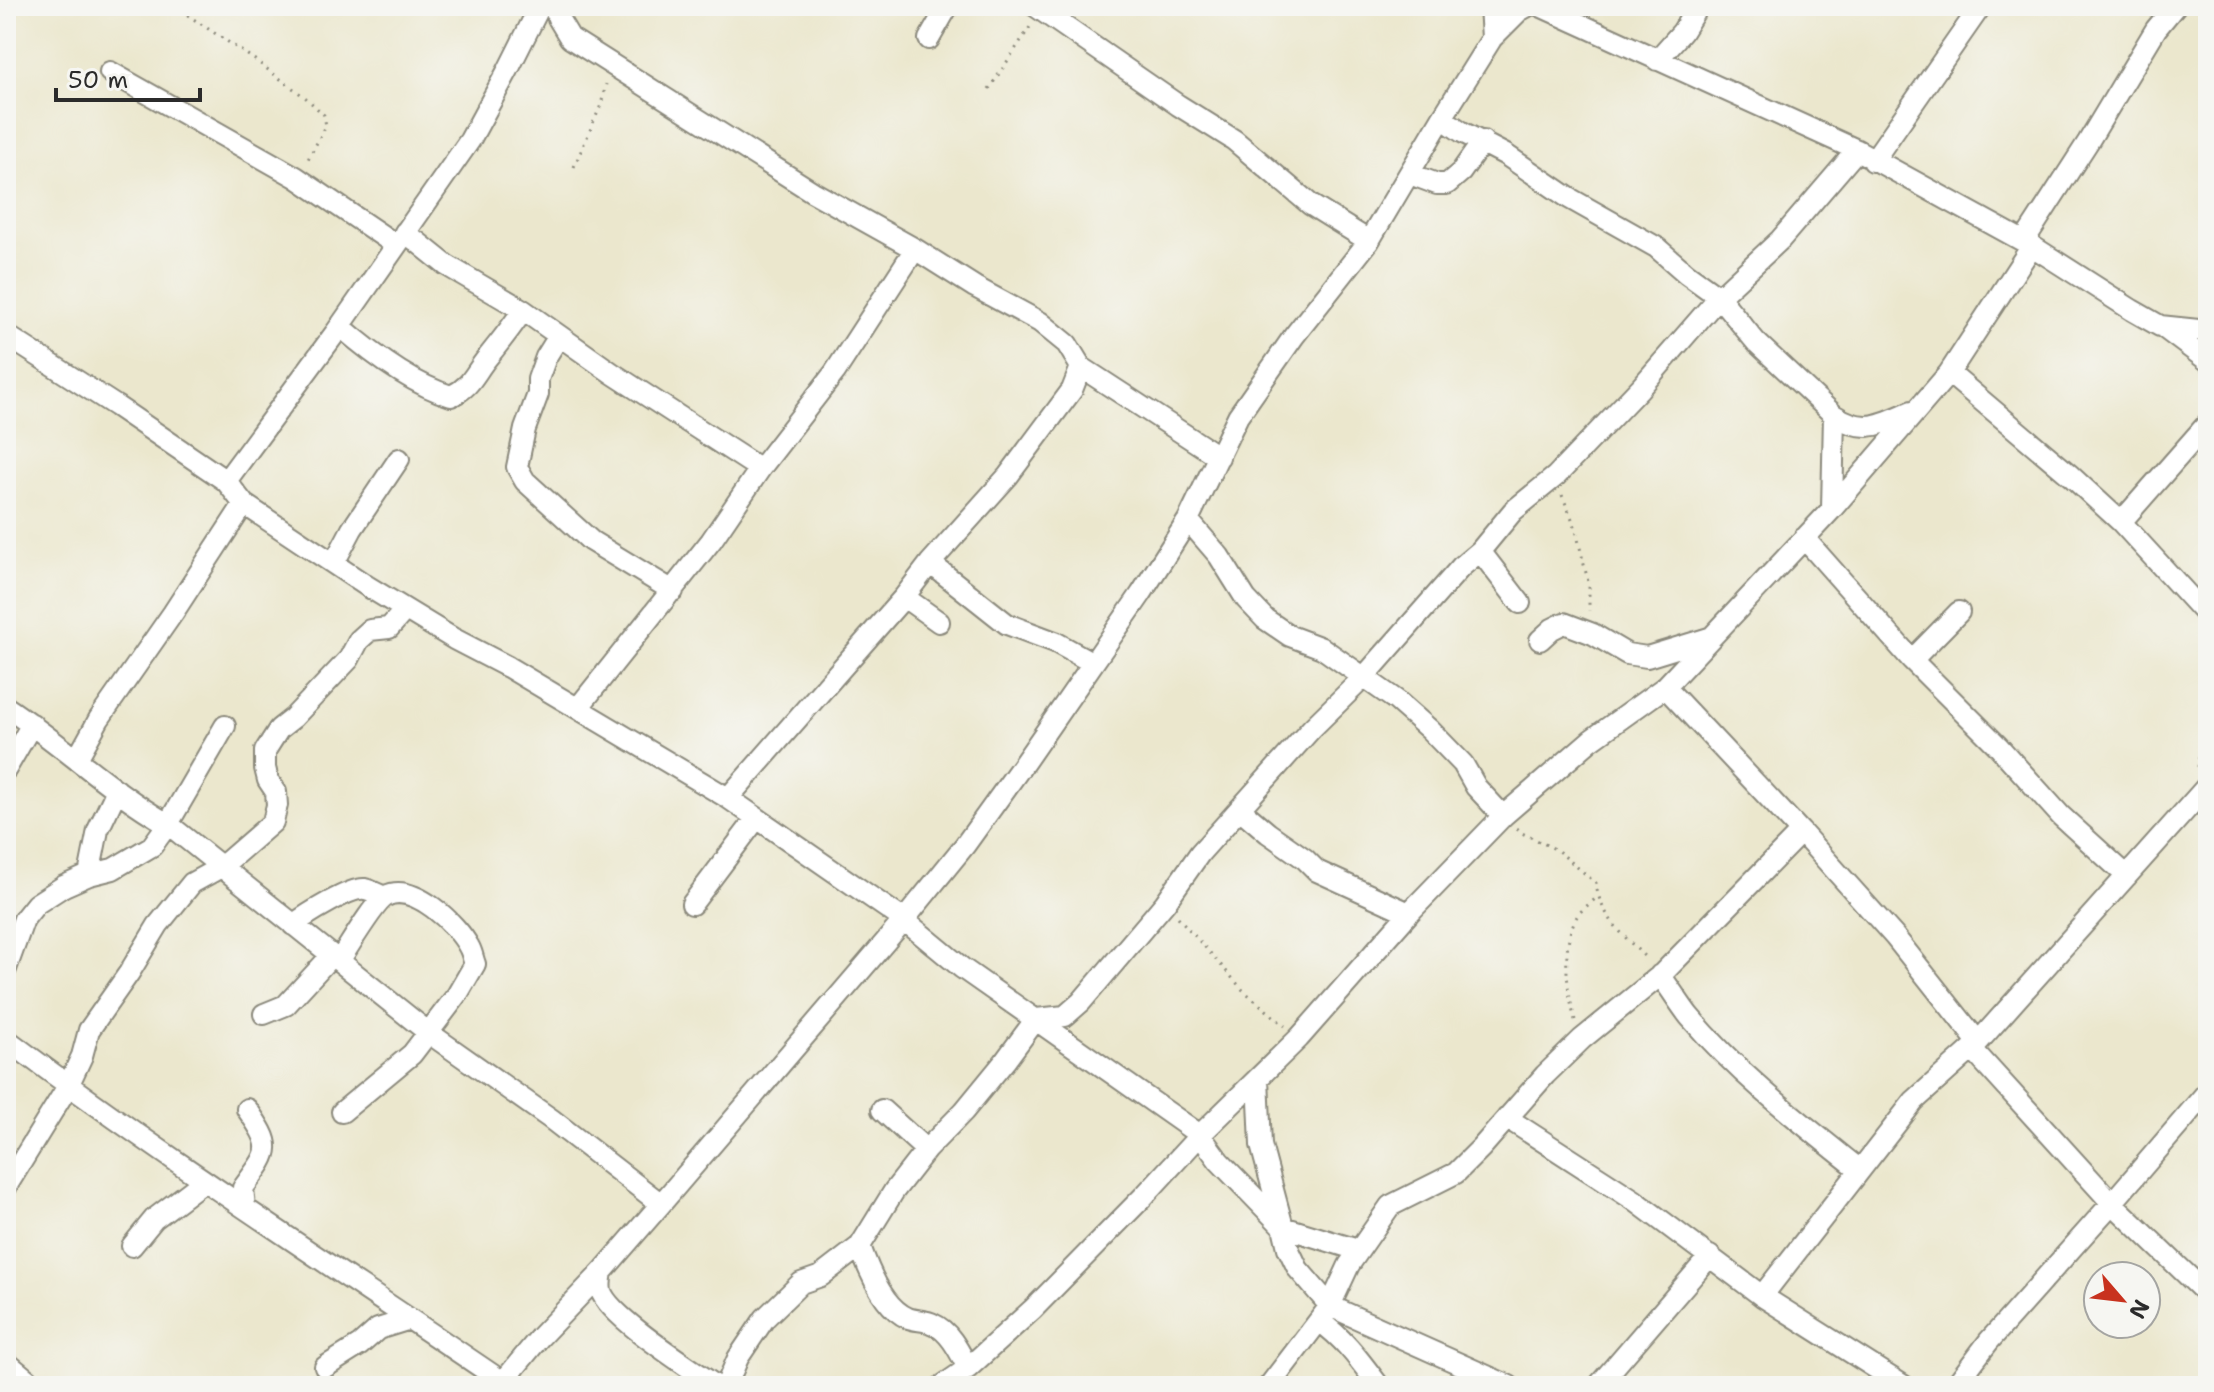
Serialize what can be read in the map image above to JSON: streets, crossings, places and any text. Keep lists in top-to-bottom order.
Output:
{
  "scale_bar": "50 m",
  "north": "bottom right"
}
